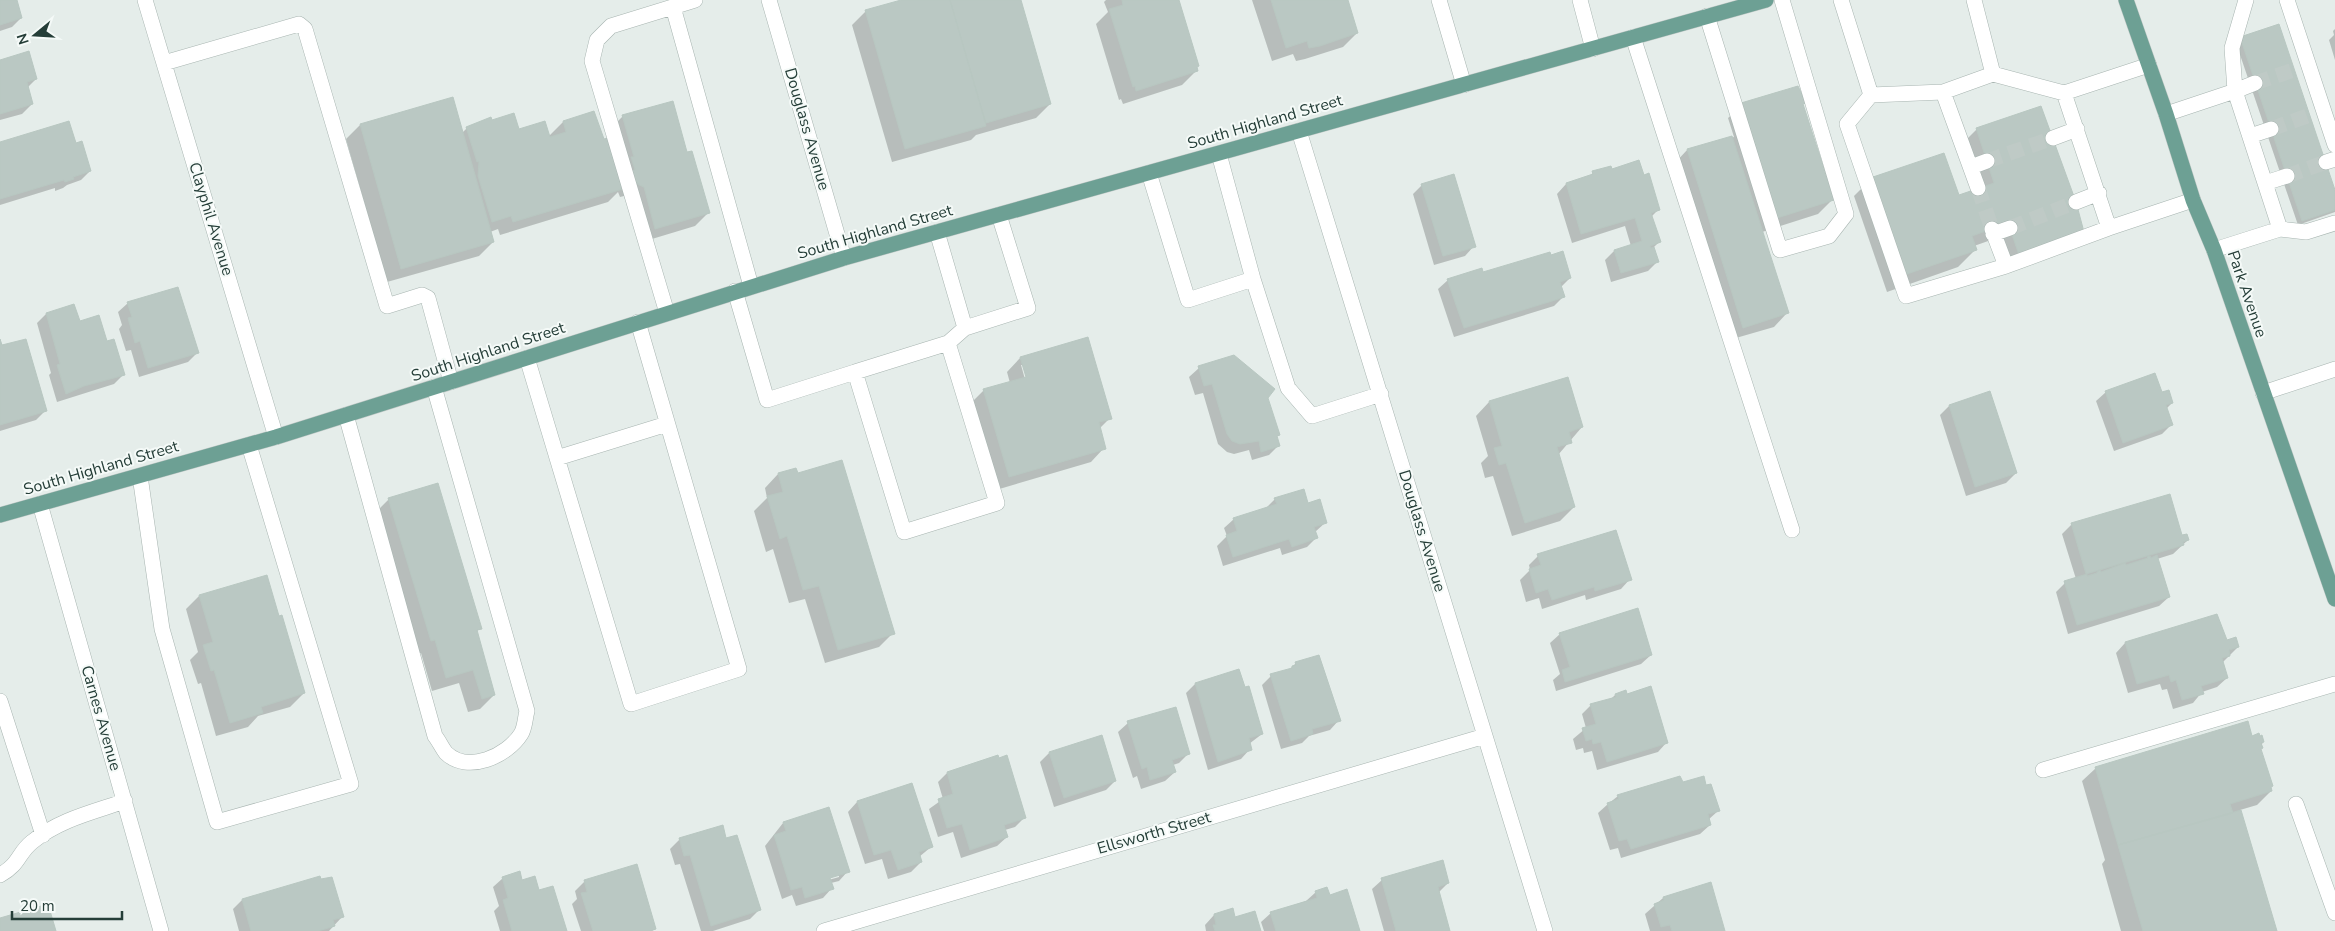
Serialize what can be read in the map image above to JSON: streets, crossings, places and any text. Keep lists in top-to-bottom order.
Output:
{
  "streets": {
    "main road": ["South Highland Street", "Park Avenue"],
    "street": [
      "Douglass Avenue",
      "Clayphil Avenue",
      "Carnes Avenue",
      "Ellsworth Street"
    ]
  },
  "crossings": [
    ["South Highland Street", "Douglass Avenue"],
    ["South Highland Street", "Clayphil Avenue"],
    ["South Highland Street", "Carnes Avenue"],
    ["Douglass Avenue", "Ellsworth Street"]
  ],
  "scale_bar": "20 m",
  "north": "left"
}
